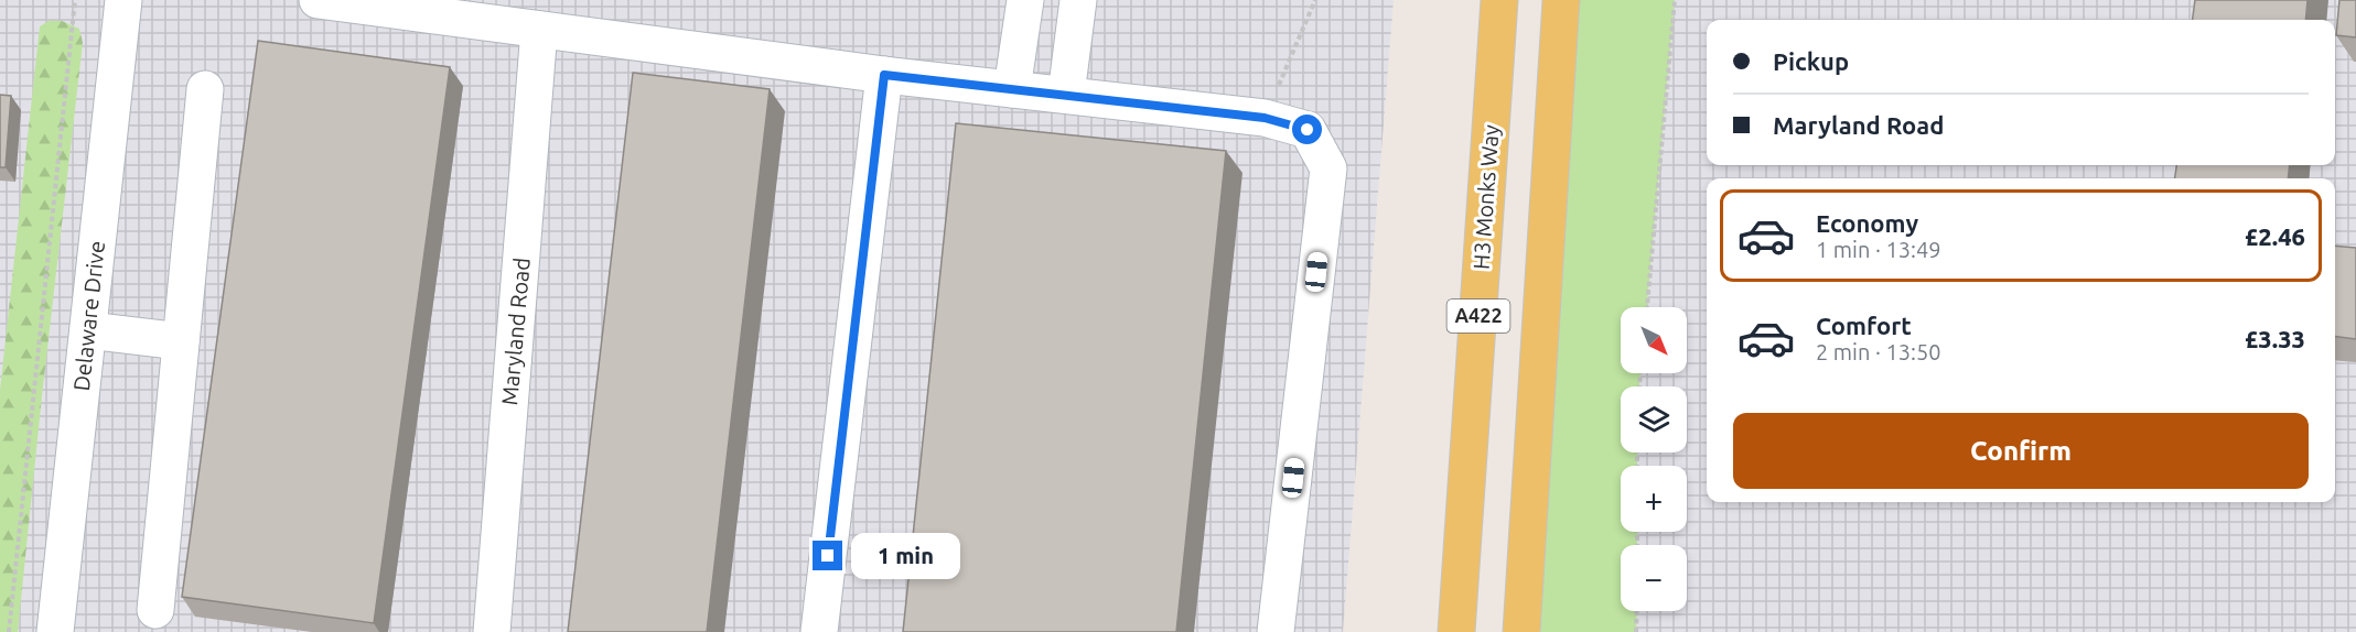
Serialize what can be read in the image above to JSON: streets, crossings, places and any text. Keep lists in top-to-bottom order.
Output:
{
  "streets": {
    "main road": ["H3 Monks Way", "A422"],
    "street": ["Delaware Drive", "Maryland Road"]
  },
  "north": "bottom right",
  "page": {
    "banner": ["Pickup", "Maryland Road"],
    "list": [
      {
        "name": "Economy",
        "note": "1 min · 13:49",
        "value": "£2.46"
      },
      {
        "name": "Comfort",
        "note": "2 min · 13:50",
        "value": "£3.33"
      }
    ],
    "map_buttons": ["+", "−"],
    "buttons": "Confirm",
    "bubble": "1 min"
  }
}
